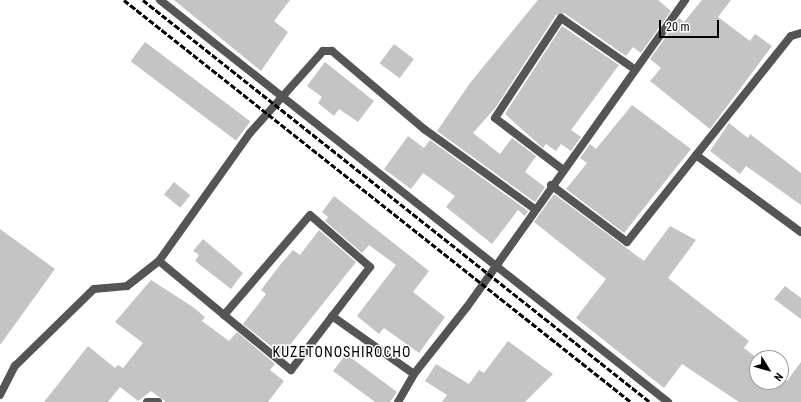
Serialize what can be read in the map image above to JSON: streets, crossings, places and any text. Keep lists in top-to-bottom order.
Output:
{
  "districts": ["KUZETONOSHIROCHO"],
  "scale_bar": "20 m",
  "north": "bottom right"
}
